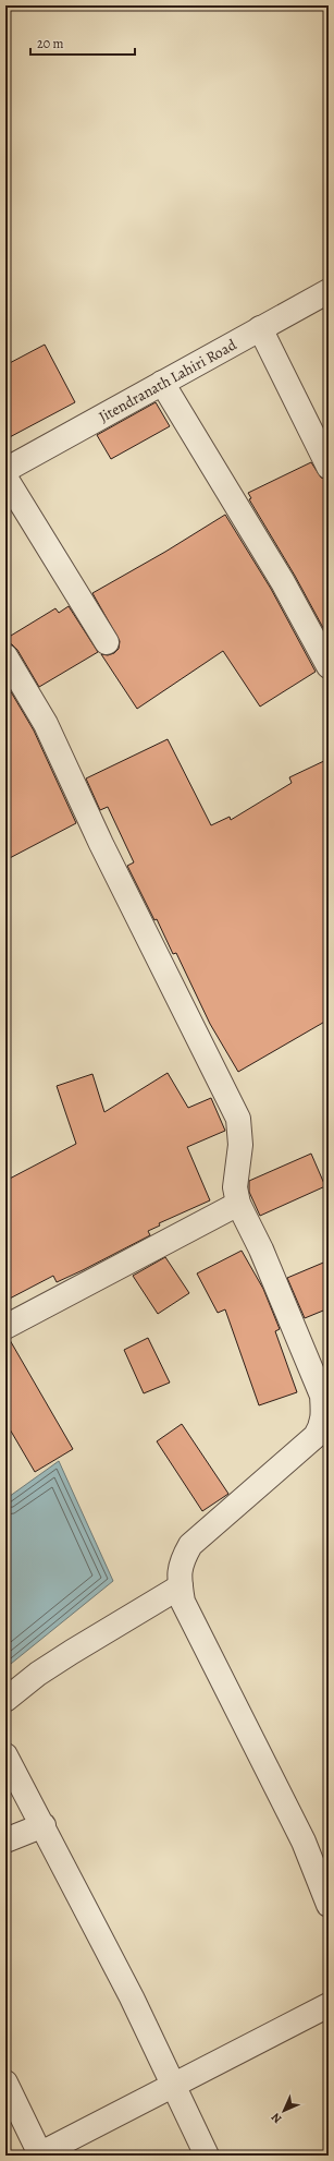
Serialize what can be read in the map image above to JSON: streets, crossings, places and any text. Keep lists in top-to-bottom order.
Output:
{
  "streets": {
    "street": ["Jitendranath Lahiri Road"]
  },
  "scale_bar": "20 m",
  "north": "bottom left"
}
